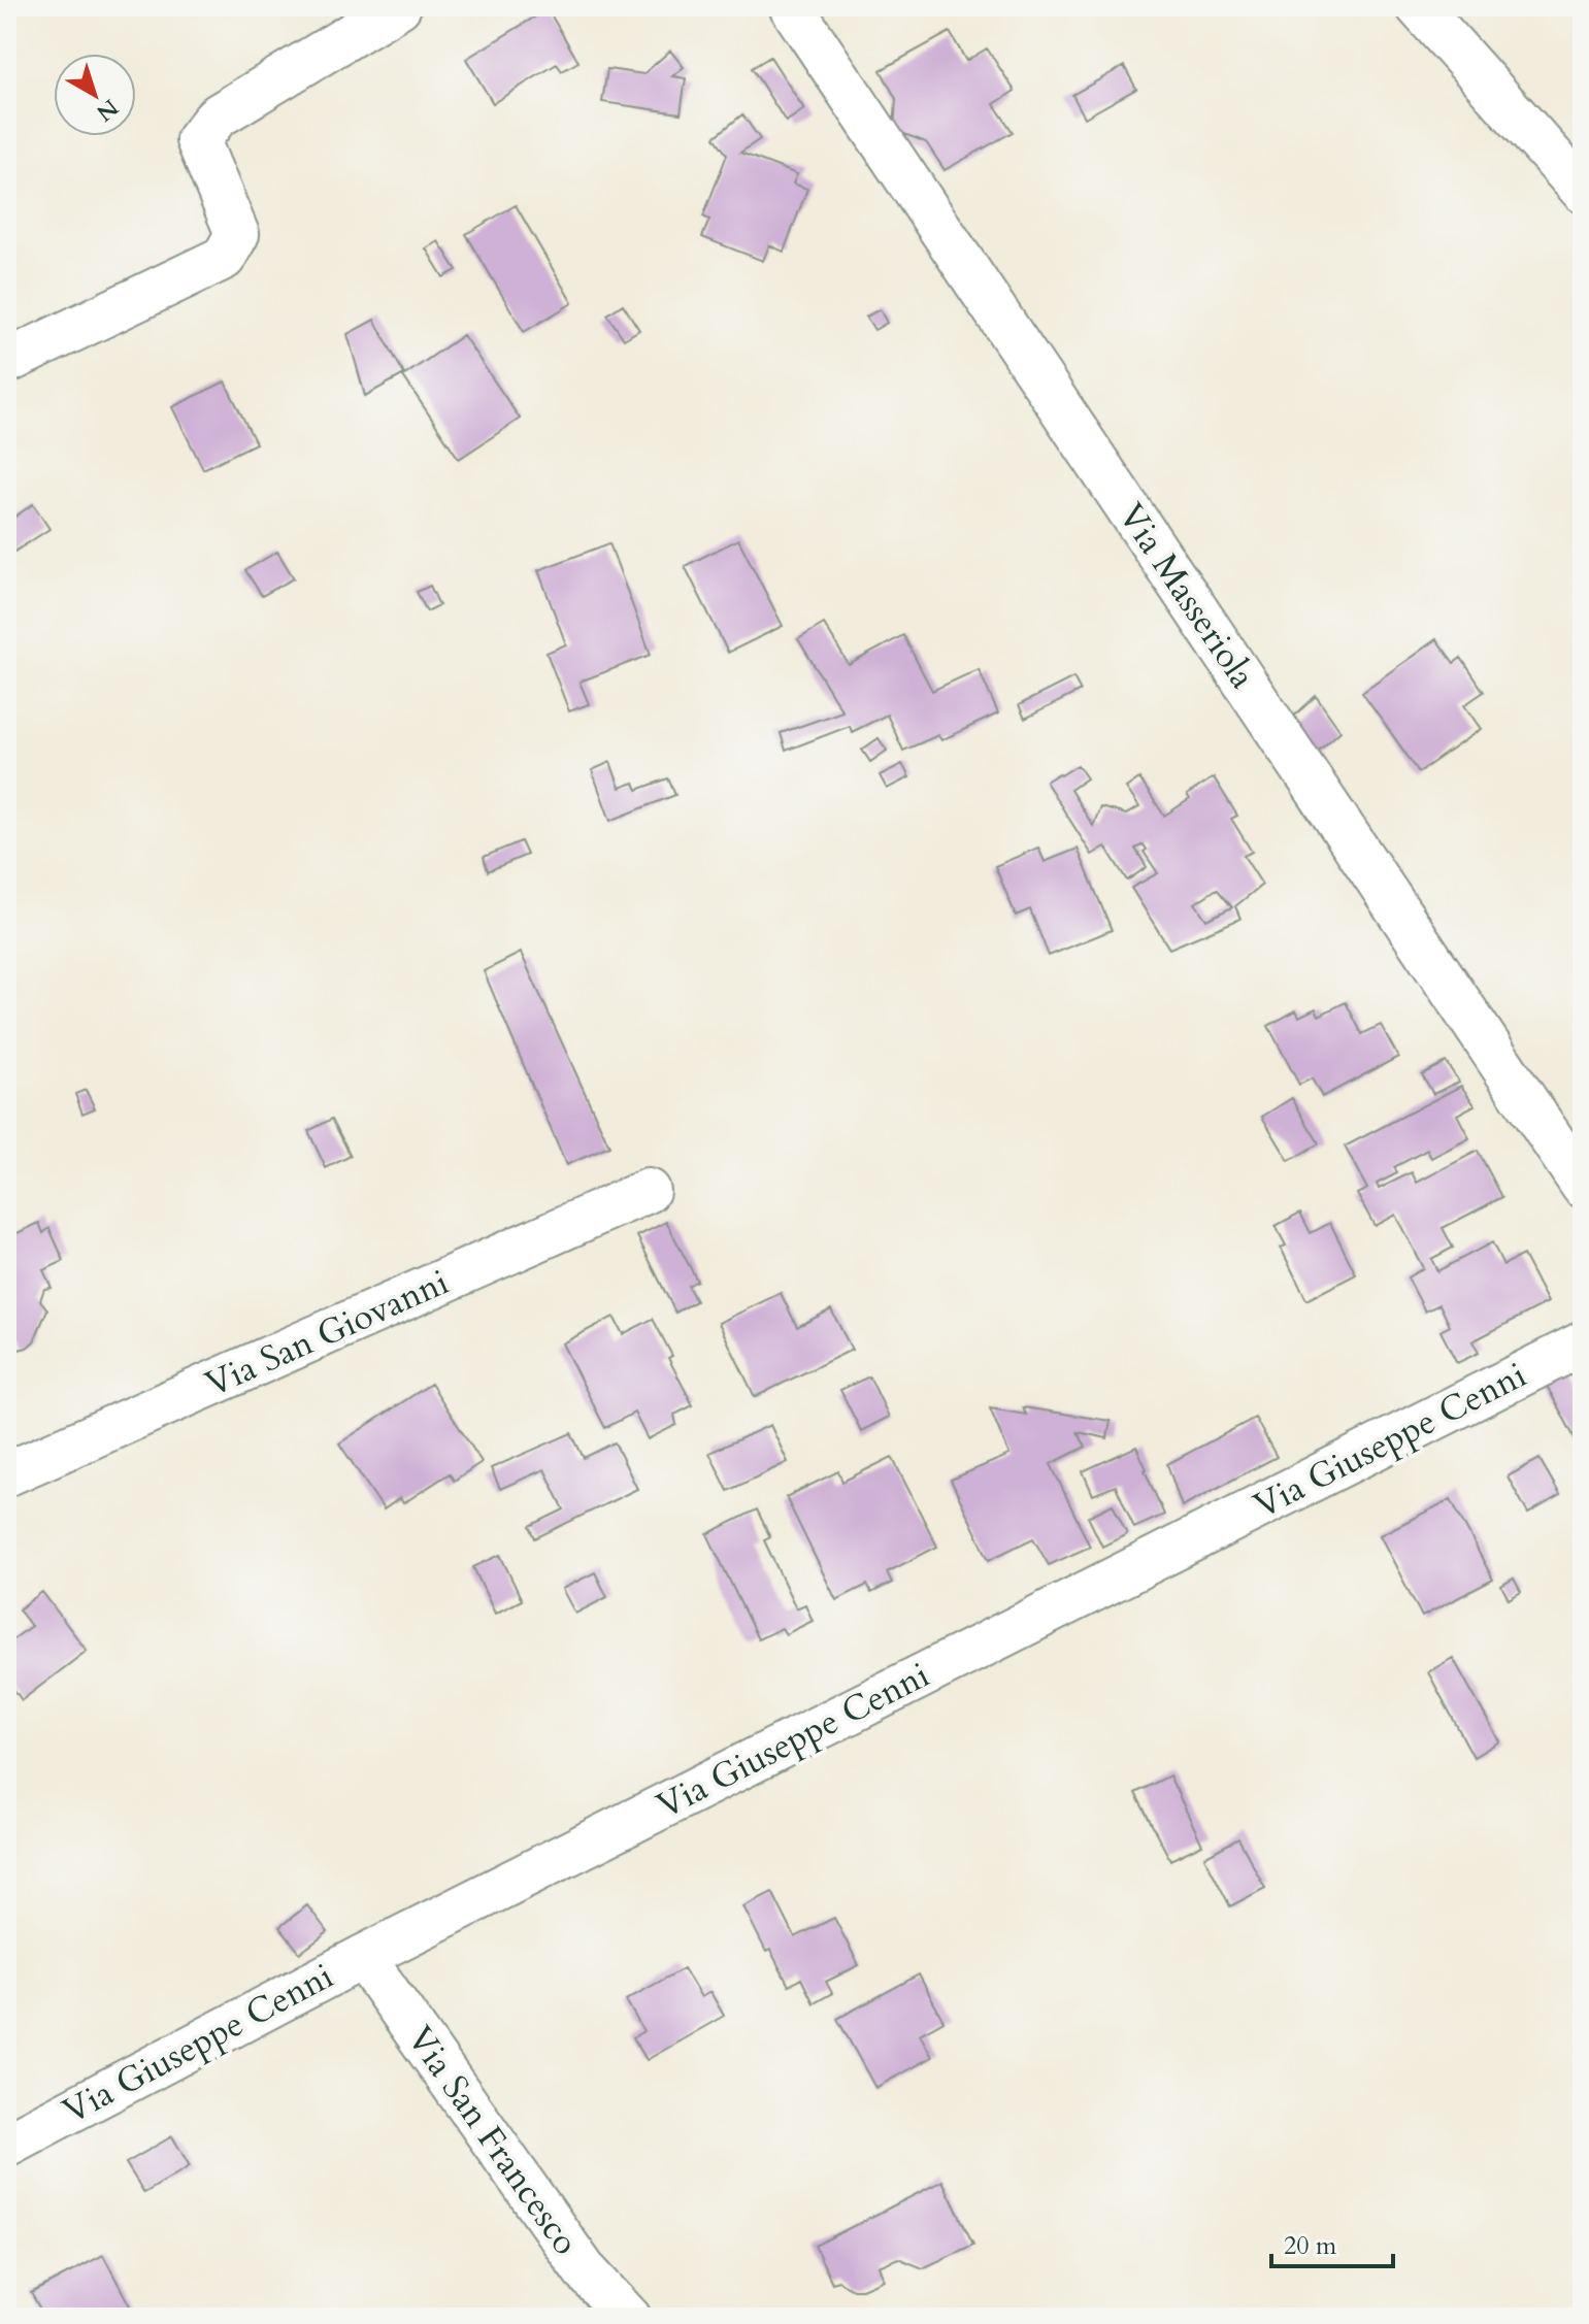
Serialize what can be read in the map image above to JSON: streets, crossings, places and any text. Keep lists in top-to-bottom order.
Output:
{
  "streets": {
    "street": [
      "Via Masseriola",
      "Via San Giovanni",
      "Via Giuseppe Cenni",
      "Via San Francesco"
    ]
  },
  "crossings": [
    ["Via Giuseppe Cenni", "Via San Francesco"]
  ],
  "scale_bar": "20 m",
  "north": "bottom right"
}
